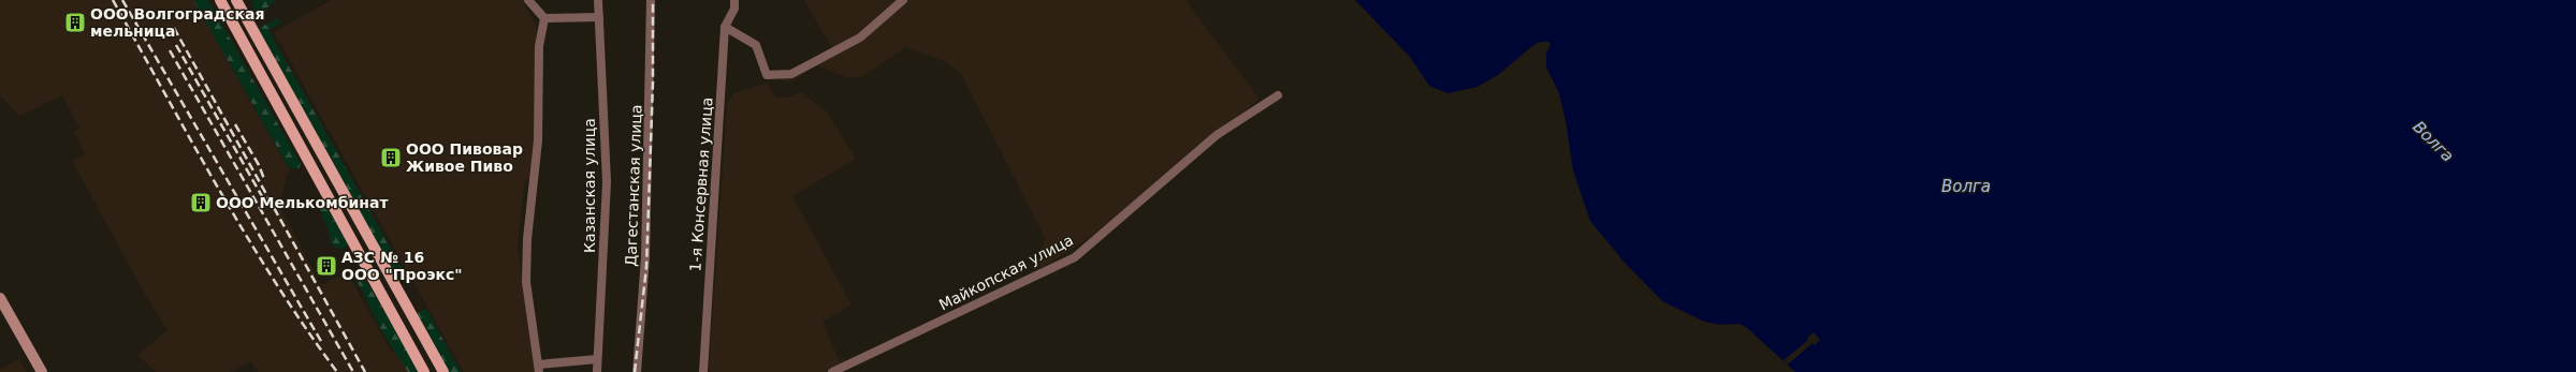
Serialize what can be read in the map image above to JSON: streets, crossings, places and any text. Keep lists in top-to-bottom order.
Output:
{
  "streets": {
    "street": [
      "1-я Консервная улица",
      "Казанская улица",
      "Дагестанская улица",
      "Майкопская улица"
    ]
  },
  "water": ["Волга"],
  "places": {
    "building": [
      "ООО Волгоградская мельница",
      "ООО Пивовар Живое Пиво",
      "ООО Мелькомбинат",
      "АЗС № 16 ООО \"Проэкс\""
    ]
  }
}
